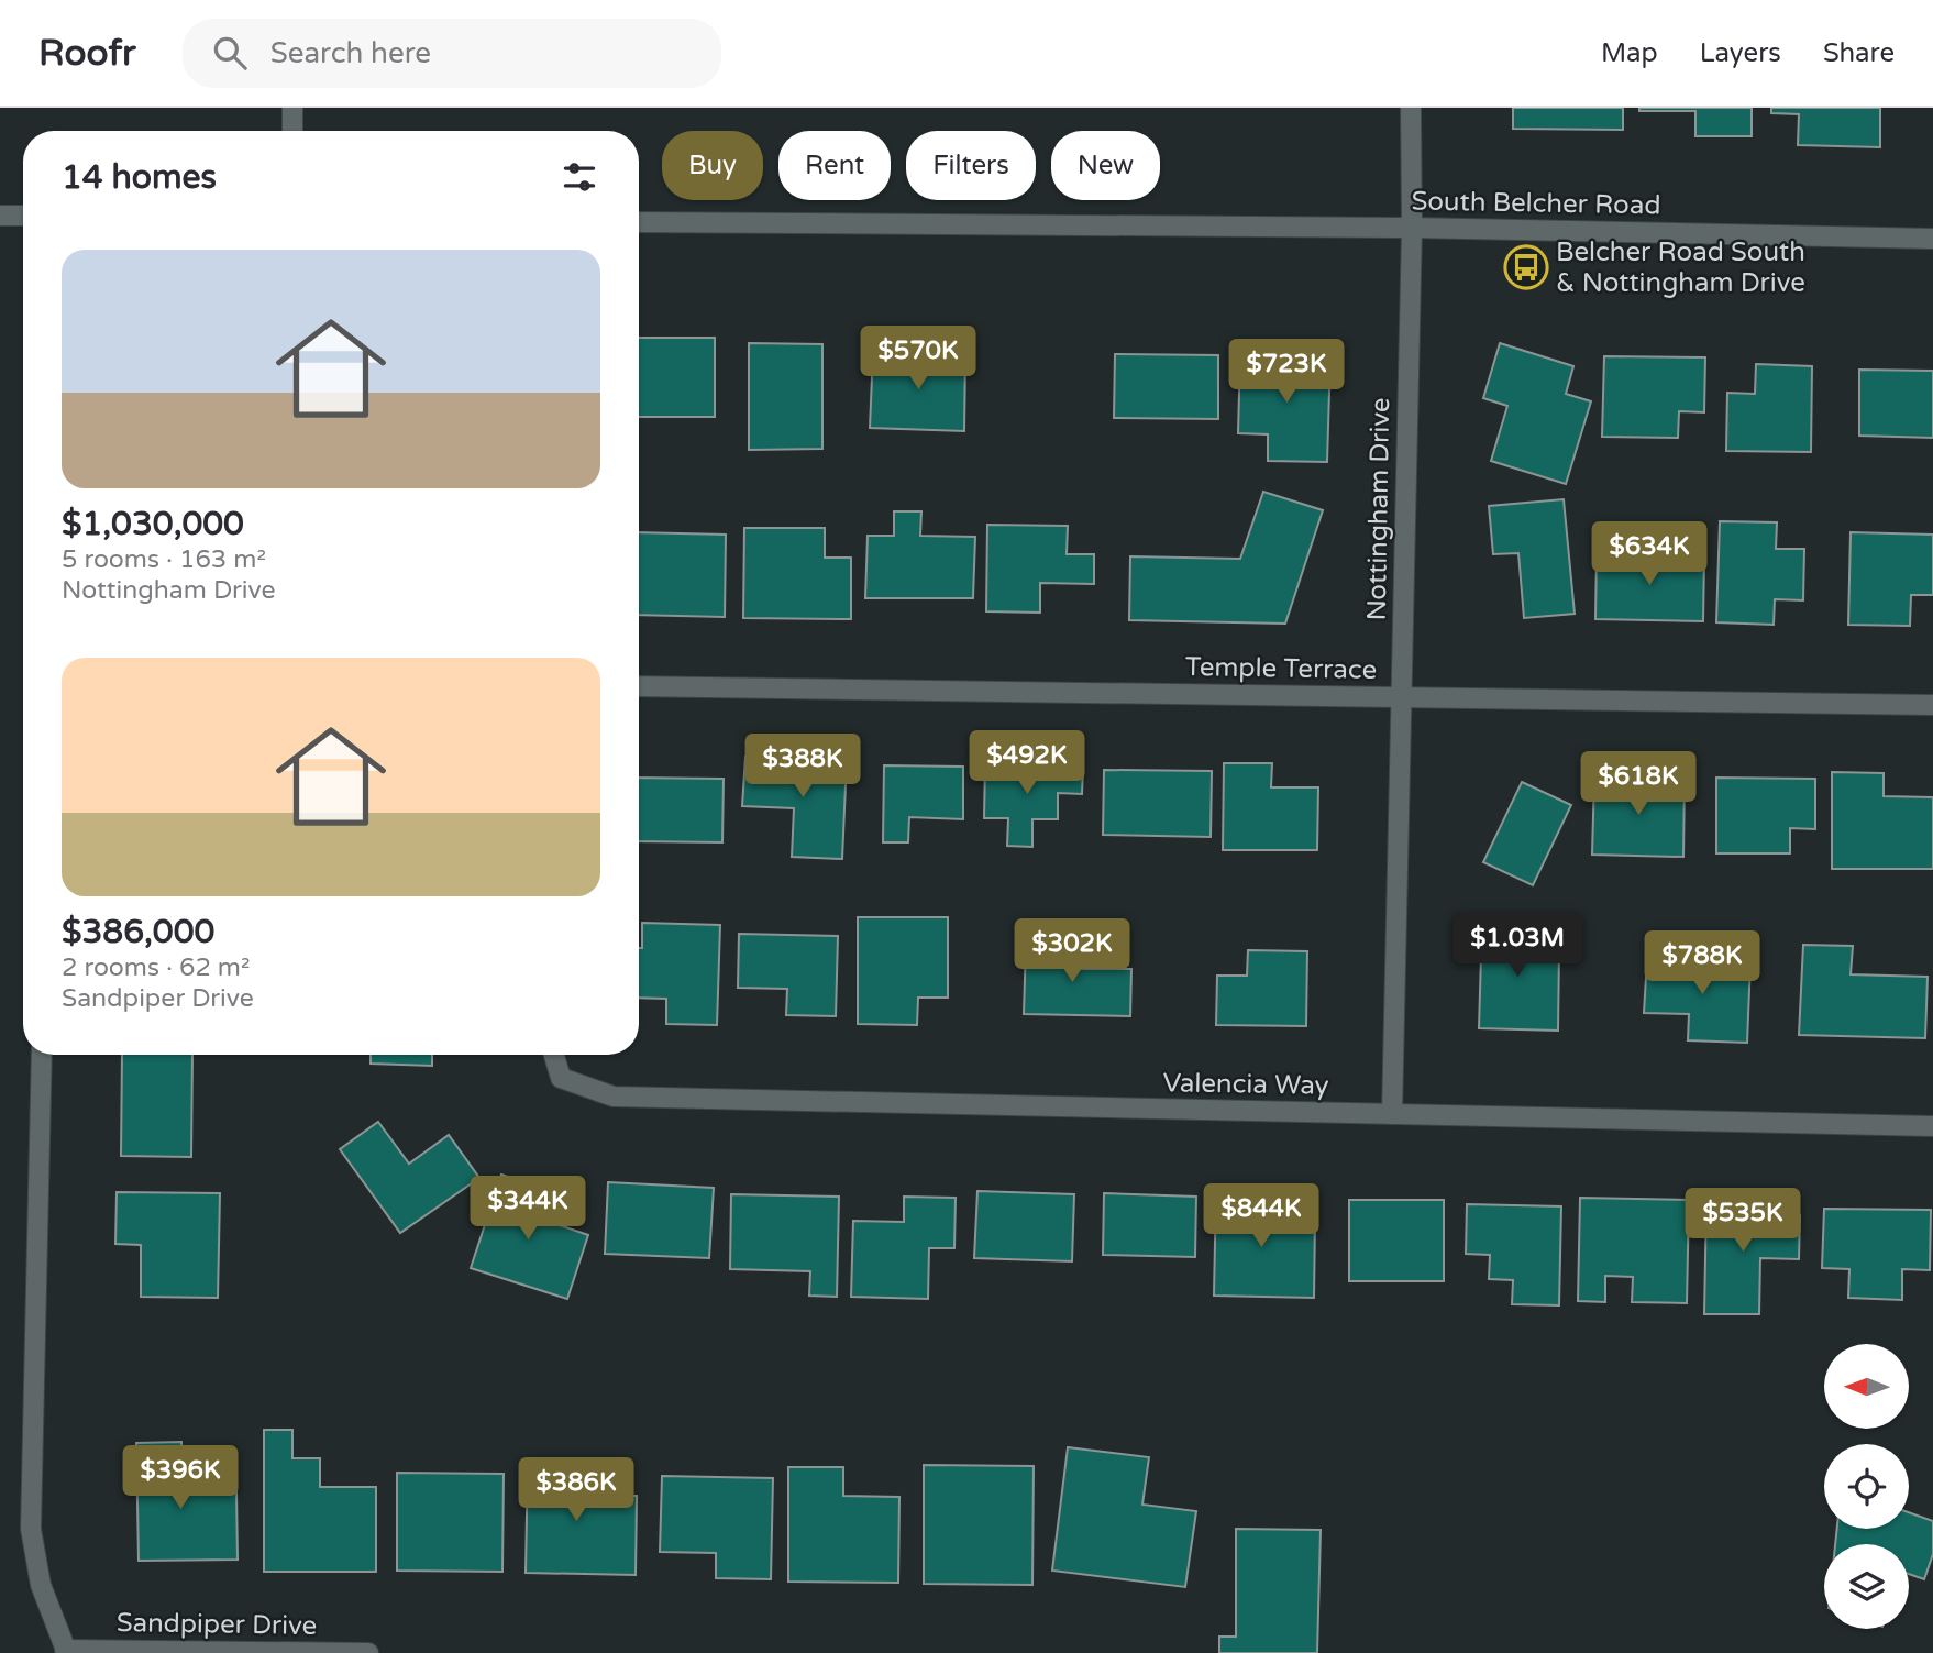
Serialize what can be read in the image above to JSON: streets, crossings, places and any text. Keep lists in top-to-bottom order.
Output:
{
  "streets": {
    "street": [
      "South Belcher Road",
      "Nottingham Drive",
      "Temple Terrace",
      "Valencia Way",
      "Sandpiper Drive"
    ]
  },
  "crossings": [
    ["South Belcher Road", "Nottingham Drive"],
    ["Nottingham Drive", "Temple Terrace"],
    ["Nottingham Drive", "Valencia Way"]
  ],
  "places": {
    "bus stop": ["Belcher Road South & Nottingham Drive"]
  },
  "north": "left",
  "page": {
    "header": "Roofr",
    "search": "Search here",
    "nav": ["Map", "Layers", "Share"],
    "chip": [
      "Buy",
      "Rent",
      "Filters",
      "New"
    ],
    "heading": "14 homes",
    "list": [
      {
        "name": "$1,030,000",
        "note": "5 rooms · 163 m² · Nottingham Drive"
      },
      {
        "name": "$386,000",
        "note": "2 rooms · 62 m² · Sandpiper Drive"
      }
    ],
    "price": [
      "$570K",
      "$723K",
      "$634K",
      "$492K",
      "$388K",
      "$618K",
      "$1.03M",
      "$302K",
      "$788K",
      "$344K",
      "$844K",
      "$535K",
      "$396K",
      "$386K"
    ]
  }
}
